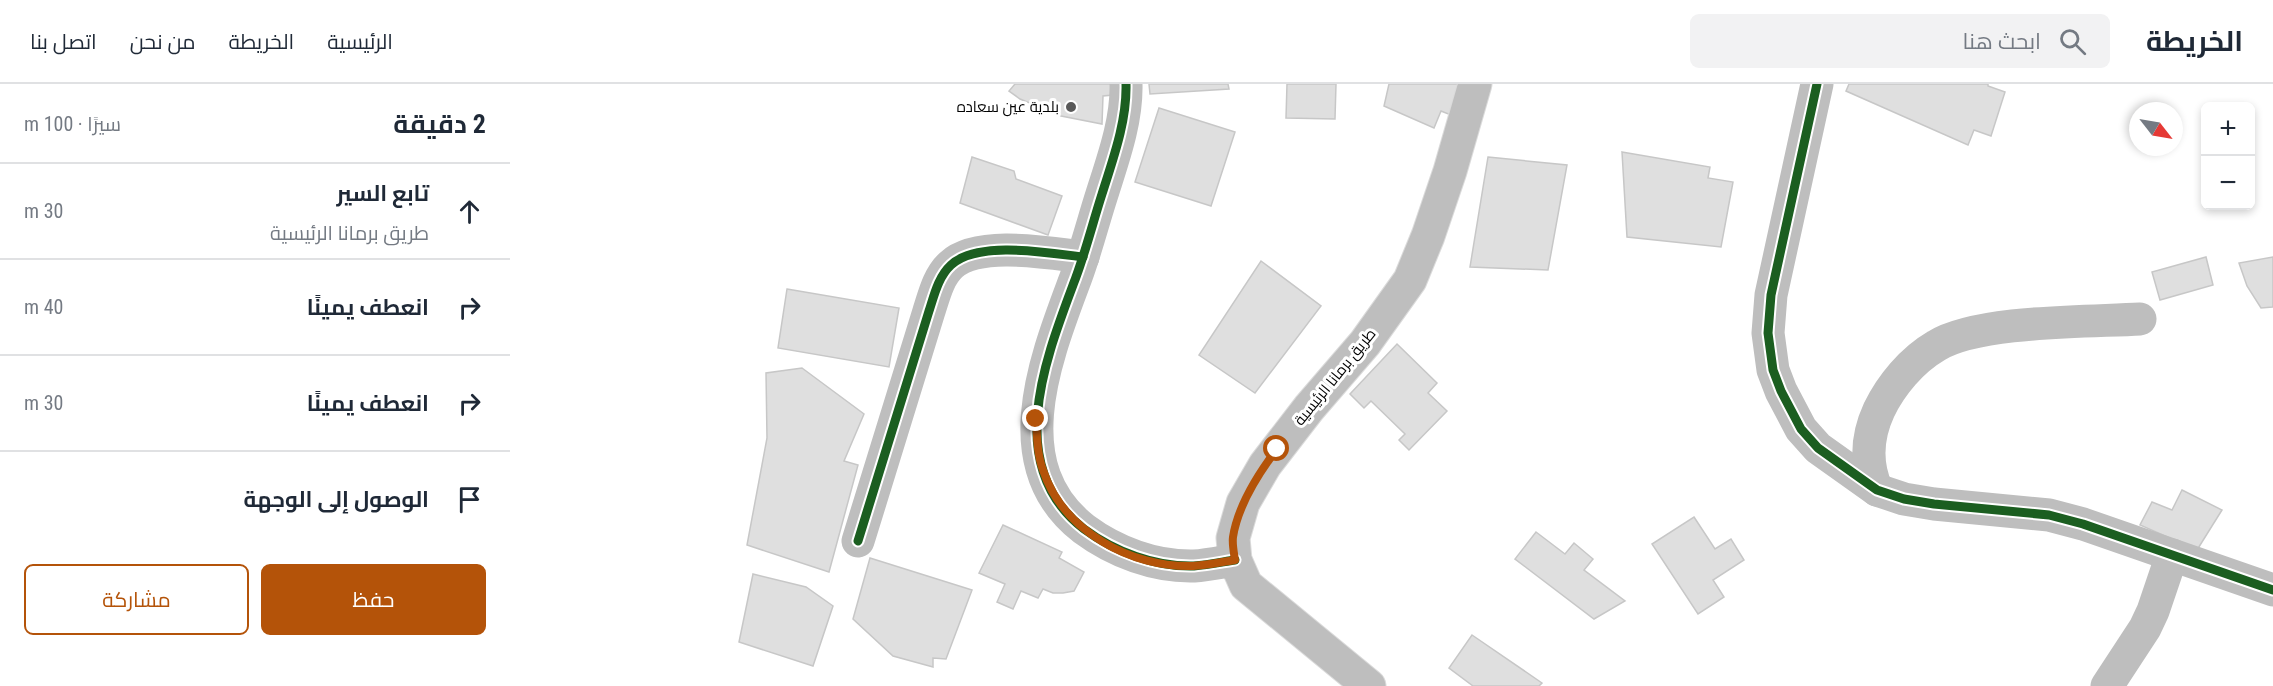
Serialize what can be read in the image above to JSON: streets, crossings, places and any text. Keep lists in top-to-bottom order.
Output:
{
  "streets": {
    "street": ["طريق برمانا الرئيسية"]
  },
  "places": ["بلدية عين سعاده"],
  "north": "bottom right",
  "page": {
    "header": "الخريطة",
    "search": "ابحث هنا",
    "nav": [
      "الرئيسية",
      "الخريطة",
      "من نحن",
      "اتصل بنا"
    ],
    "heading": ["2 دقيقة", "سيرًا · 100 m"],
    "map_buttons": ["+", "−"],
    "list": [
      ["تابع السير", "طريق برمانا الرئيسية", "30 m"],
      ["انعطف يمينًا", "40 m"],
      ["انعطف يمينًا", "30 m"],
      "الوصول إلى الوجهة"
    ],
    "buttons": ["حفظ", "مشاركة"]
  }
}
